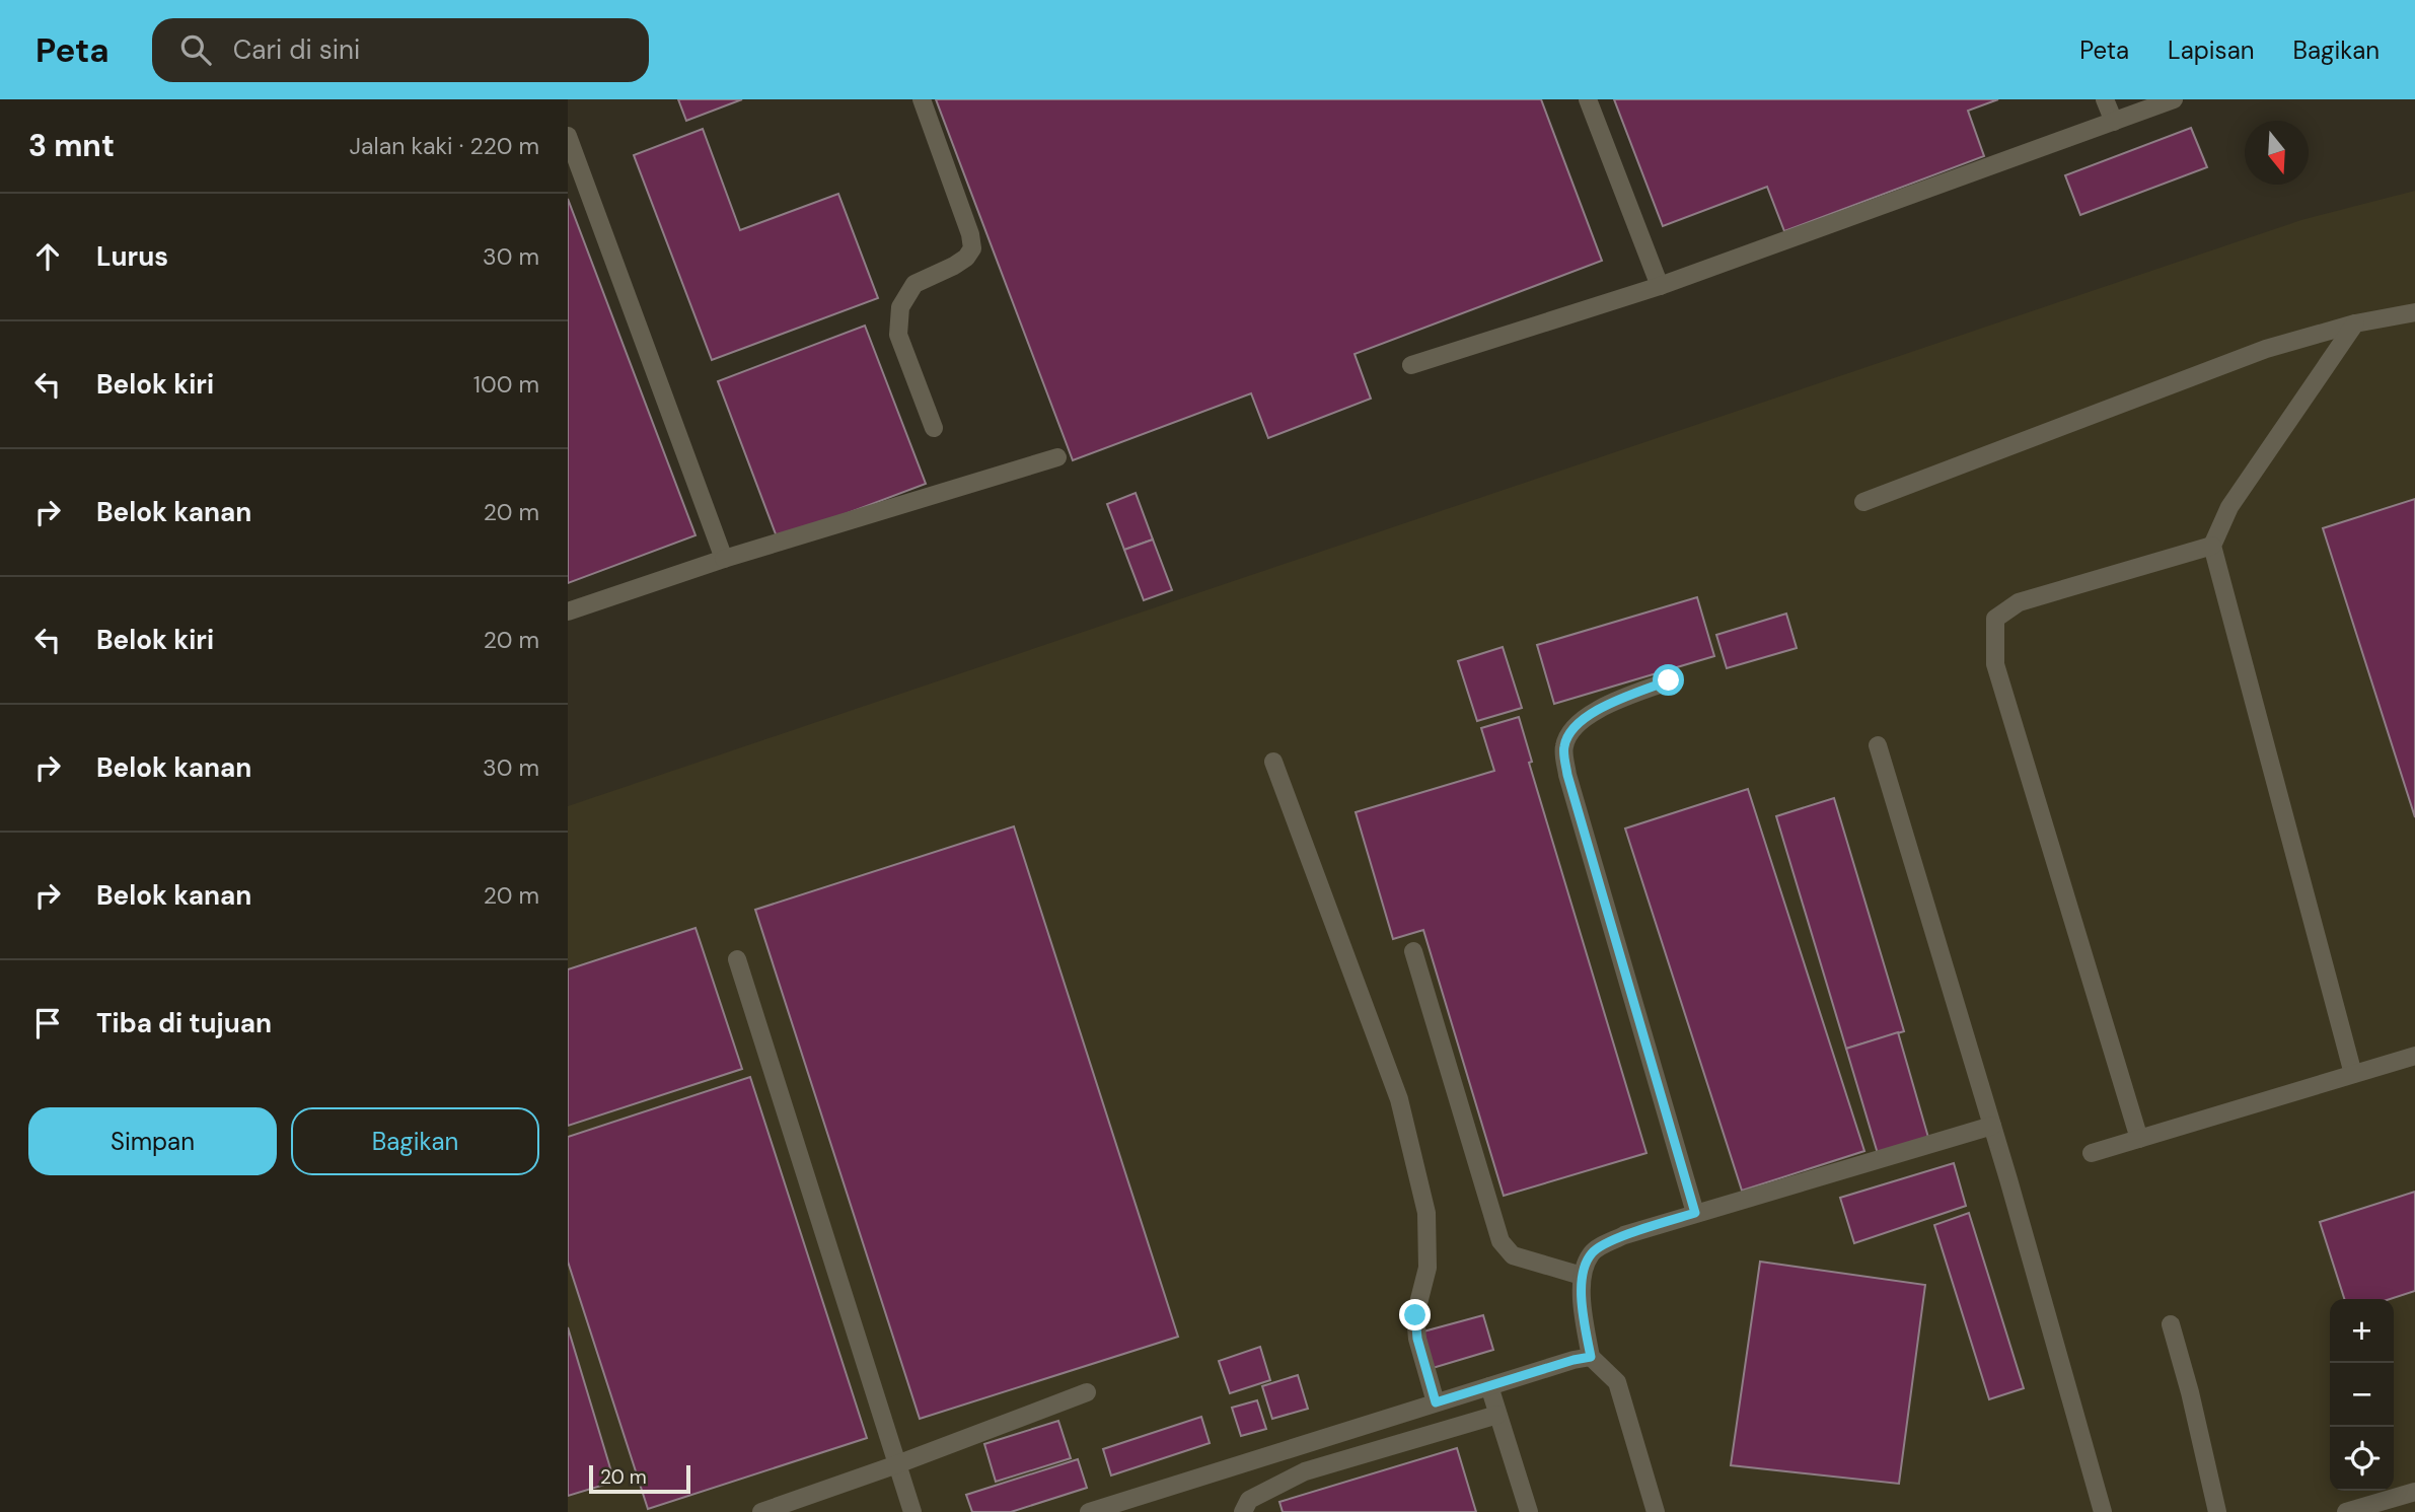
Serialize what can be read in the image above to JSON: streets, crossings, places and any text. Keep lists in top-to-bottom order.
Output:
{
  "scale_bar": "20 m",
  "north": "bottom",
  "page": {
    "header": "Peta",
    "search": "Cari di sini",
    "nav": ["Peta", "Lapisan", "Bagikan"],
    "heading": ["3 mnt", "Jalan kaki · 220 m"],
    "list": [
      ["Lurus", "30 m"],
      ["Belok kiri", "100 m"],
      ["Belok kanan", "20 m"],
      ["Belok kiri", "20 m"],
      ["Belok kanan", "30 m"],
      ["Belok kanan", "20 m"],
      "Tiba di tujuan"
    ],
    "buttons": ["Simpan", "Bagikan"],
    "map_buttons": ["+", "−"],
    "scale": "20 m"
  }
}
